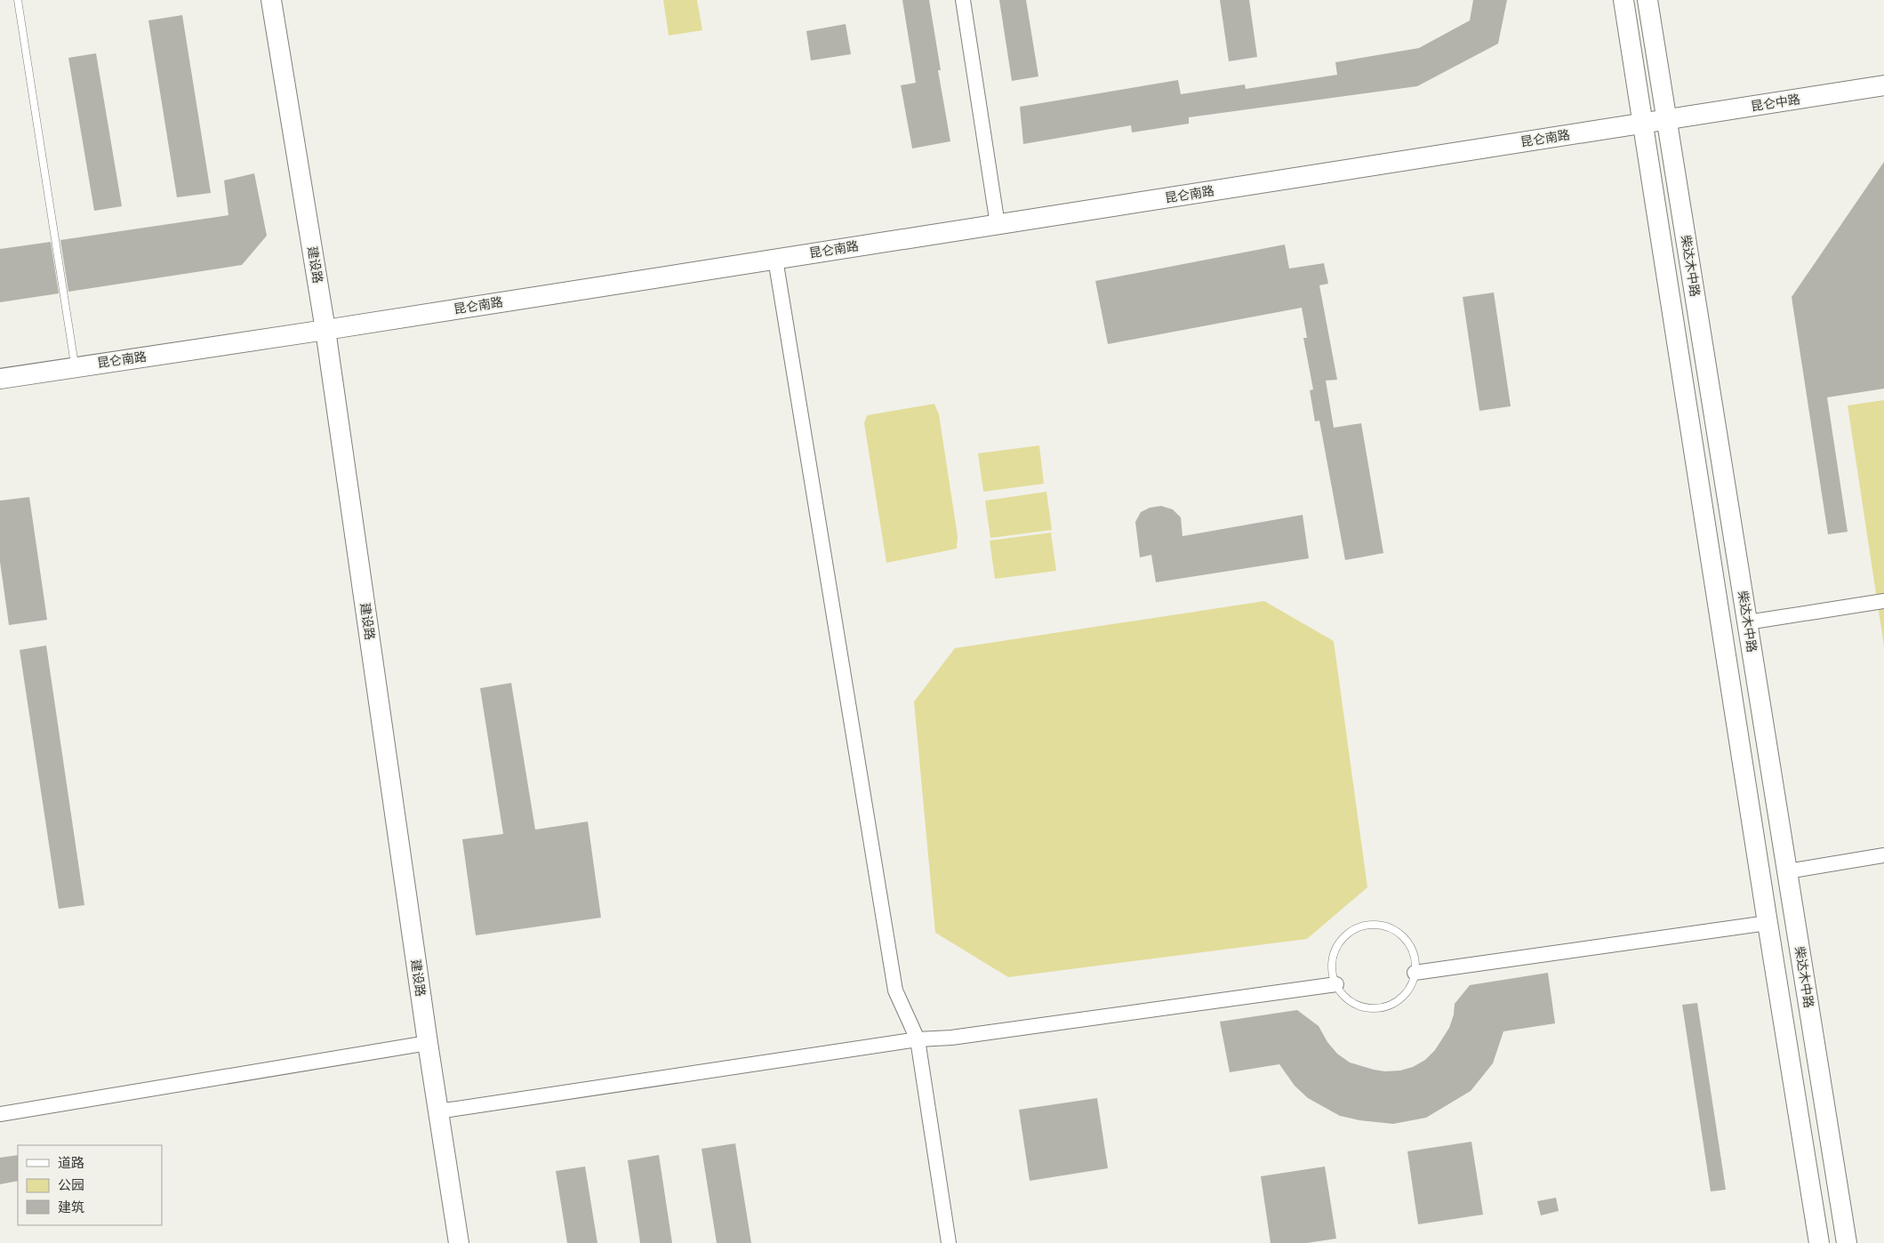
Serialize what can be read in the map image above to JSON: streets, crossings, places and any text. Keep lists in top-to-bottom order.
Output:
{
  "streets": {
    "main road": [
      "昆仑中路",
      "昆仑南路",
      "建设路",
      "柴达木中路"
    ]
  },
  "crossings": [
    ["昆仑中路", "昆仑南路"],
    ["昆仑中路", "柴达木中路"],
    ["昆仑南路", "建设路"],
    ["昆仑南路", "柴达木中路"]
  ],
  "legend": ["道路", "公园", "建筑"]
}
